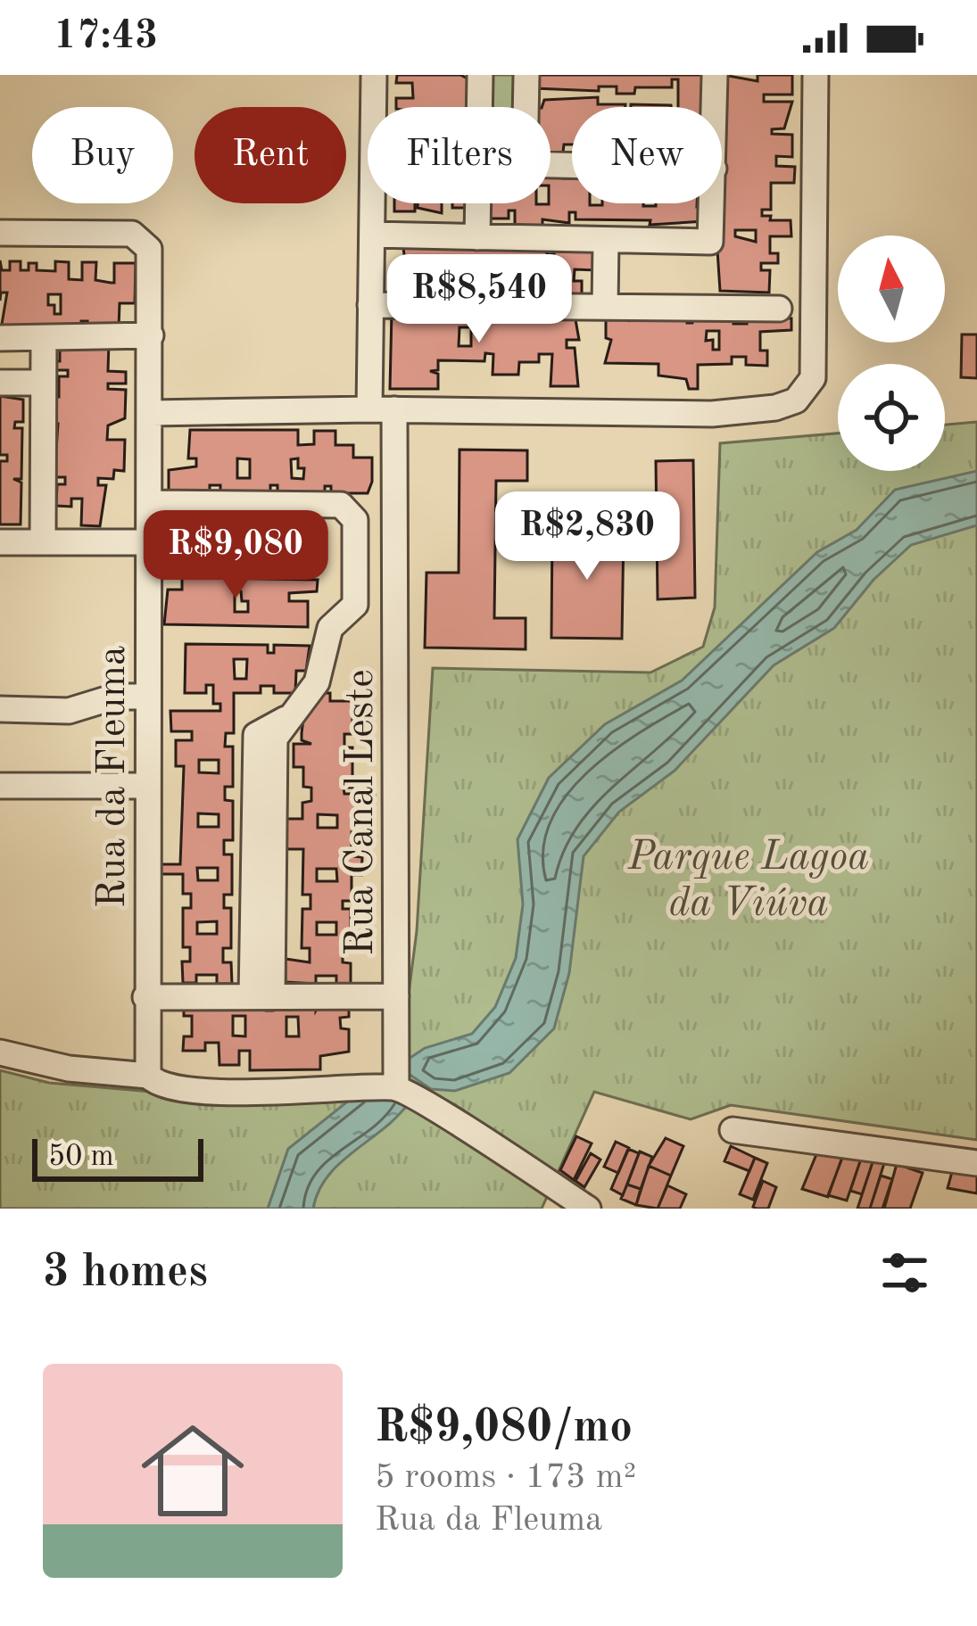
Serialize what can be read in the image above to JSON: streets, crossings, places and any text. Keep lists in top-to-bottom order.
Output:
{
  "streets": {
    "street": ["Rua da Fleuma", "Rua Canal Leste"]
  },
  "parks": ["Parque Lagoa da Viúva"],
  "scale_bar": "50 m",
  "north": "top",
  "page": {
    "status": "17:43",
    "chip": [
      "Buy",
      "Rent",
      "Filters",
      "New"
    ],
    "price": ["R$8,540", "R$2,830", "R$9,080"],
    "scale": "50 m",
    "heading": "3 homes",
    "list": [
      {
        "name": "R$9,080/mo",
        "note": "5 rooms · 173 m² · Rua da Fleuma"
      }
    ]
  }
}
